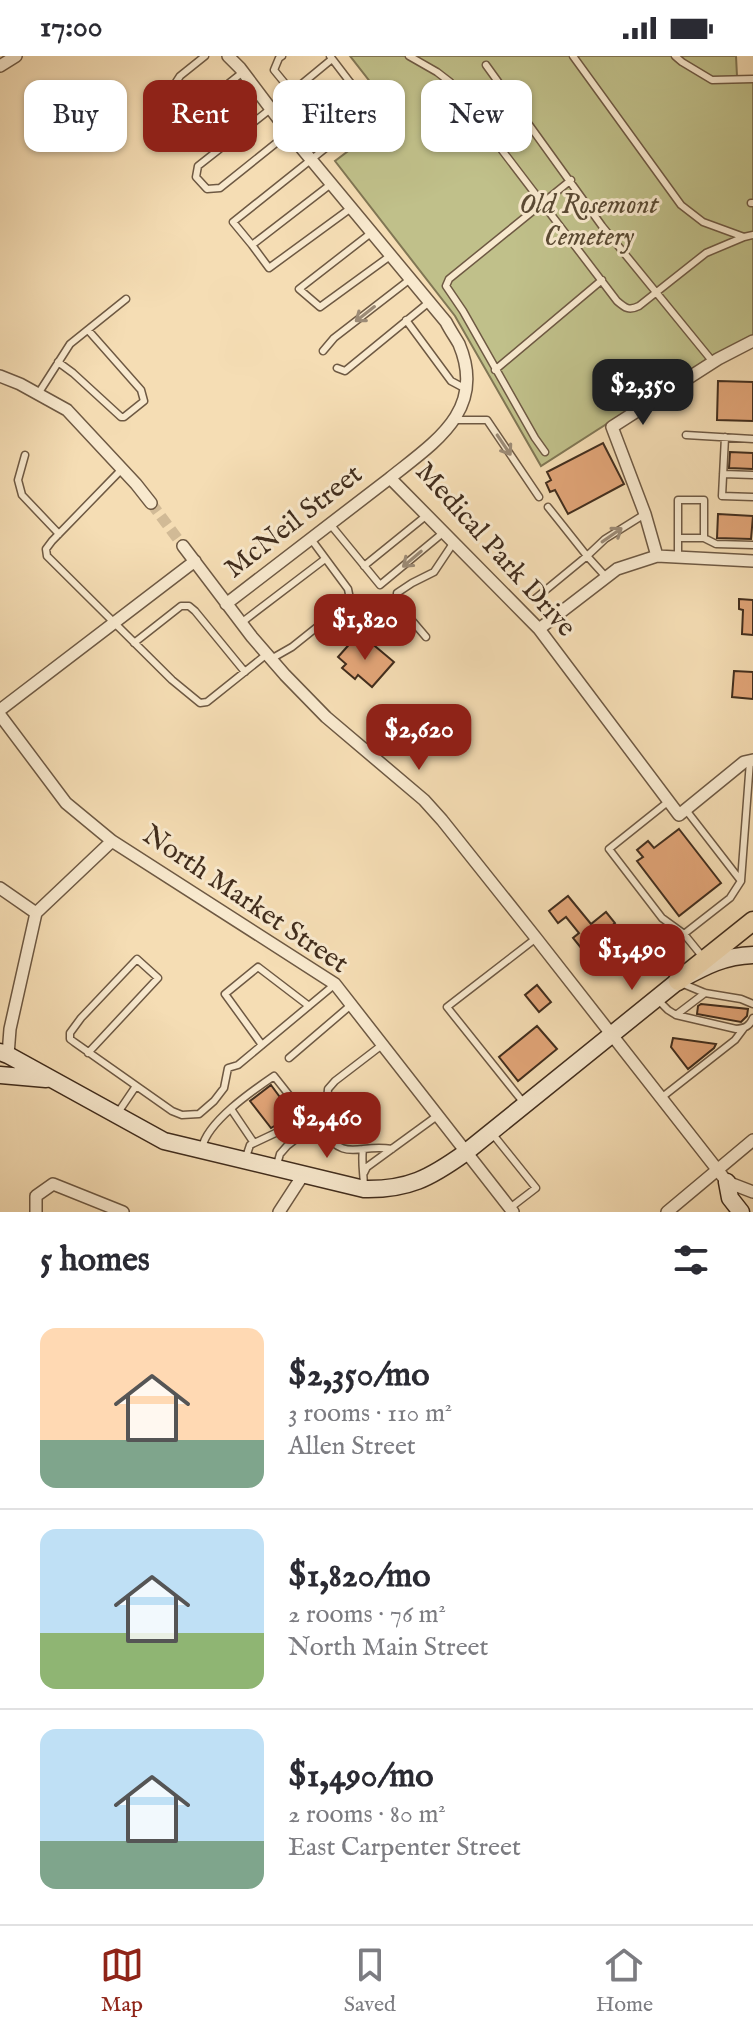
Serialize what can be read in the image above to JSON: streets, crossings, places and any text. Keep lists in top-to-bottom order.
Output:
{
  "streets": {
    "street": ["McNeil Street", "Medical Park Drive", "North Market Street"]
  },
  "crossings": [
    ["McNeil Street", "Medical Park Drive"]
  ],
  "parks": ["Old Rosemont Cemetery"],
  "page": {
    "status": "17:00",
    "chip": [
      "Buy",
      "Rent",
      "Filters",
      "New"
    ],
    "price": [
      "$2,350",
      "$1,820",
      "$2,620",
      "$1,490",
      "$2,460"
    ],
    "heading": "5 homes",
    "list": [
      {
        "name": "$2,350/mo",
        "note": "3 rooms · 110 m² · Allen Street"
      },
      {
        "name": "$1,820/mo",
        "note": "2 rooms · 76 m² · North Main Street"
      },
      {
        "name": "$1,490/mo",
        "note": "2 rooms · 80 m² · East Carpenter Street"
      }
    ],
    "tabs": ["Map", "Saved", "Home"]
  }
}
